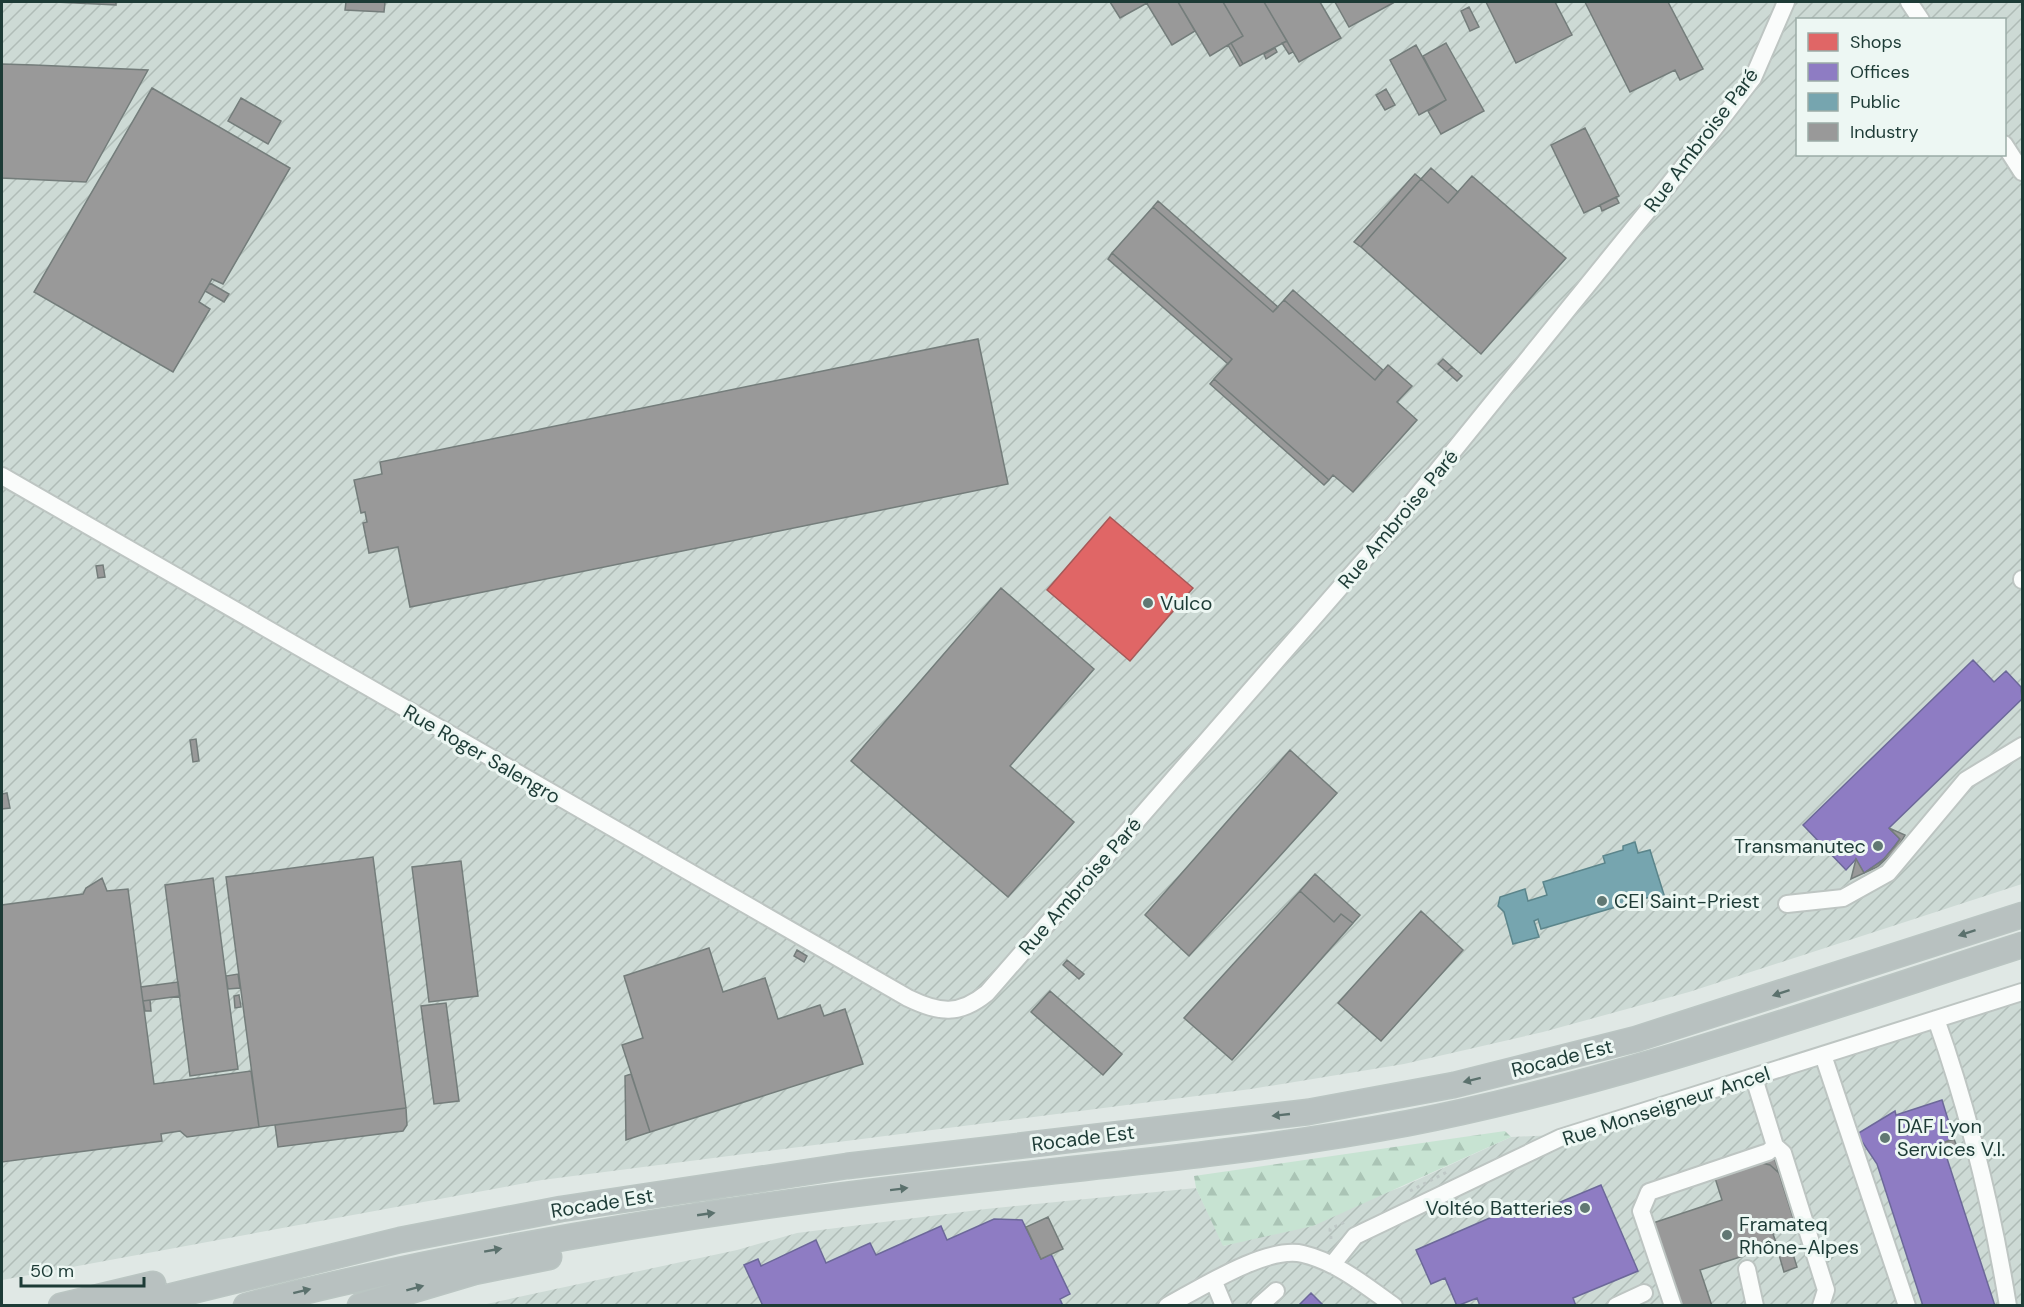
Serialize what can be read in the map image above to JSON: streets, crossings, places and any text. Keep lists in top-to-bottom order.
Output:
{
  "streets": {
    "highway": ["Rocade Est"],
    "street": ["Rue Ambroise Paré", "Rue Roger Salengro", "Rue Monseigneur Ancel"]
  },
  "crossings": [
    ["Rue Ambroise Paré", "Rue Roger Salengro"]
  ],
  "places": [
    "Vulco",
    "Transmanutec",
    "CEI Saint-Priest",
    "DAF Lyon Services V.I.",
    "Voltéo Batteries",
    "Framateq Rhône-Alpes"
  ],
  "legend": [
    "Shops",
    "Offices",
    "Public",
    "Industry"
  ],
  "scale_bar": "50 m"
}
